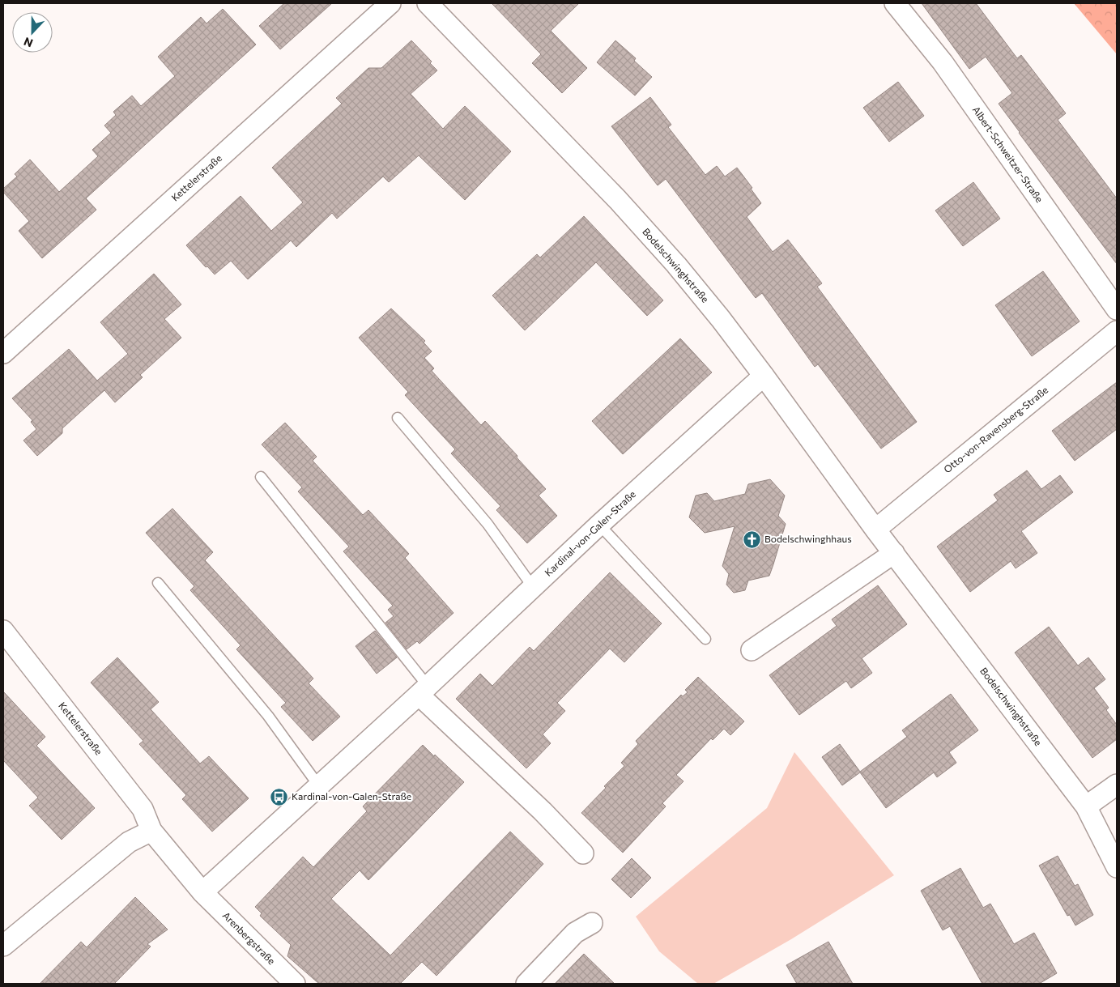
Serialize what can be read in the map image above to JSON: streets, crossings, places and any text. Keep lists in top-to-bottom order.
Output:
{
  "streets": {
    "street": [
      "Albert-Schweitzer-Straße",
      "Kettelerstraße",
      "Bodelschwinghstraße",
      "Otto-von-Ravensberg-Straße",
      "Kardinal-von-Galen-Straße",
      "Arenbergstraße"
    ]
  },
  "crossings": [
    ["Bodelschwinghstraße", "Otto-von-Ravensberg-Straße"],
    ["Bodelschwinghstraße", "Kardinal-von-Galen-Straße"],
    ["Kardinal-von-Galen-Straße", "Arenbergstraße"]
  ],
  "places": {
    "church": ["Bodelschwinghhaus"],
    "bus stop": ["Kardinal-von-Galen-Straße"]
  },
  "north": "bottom"
}
